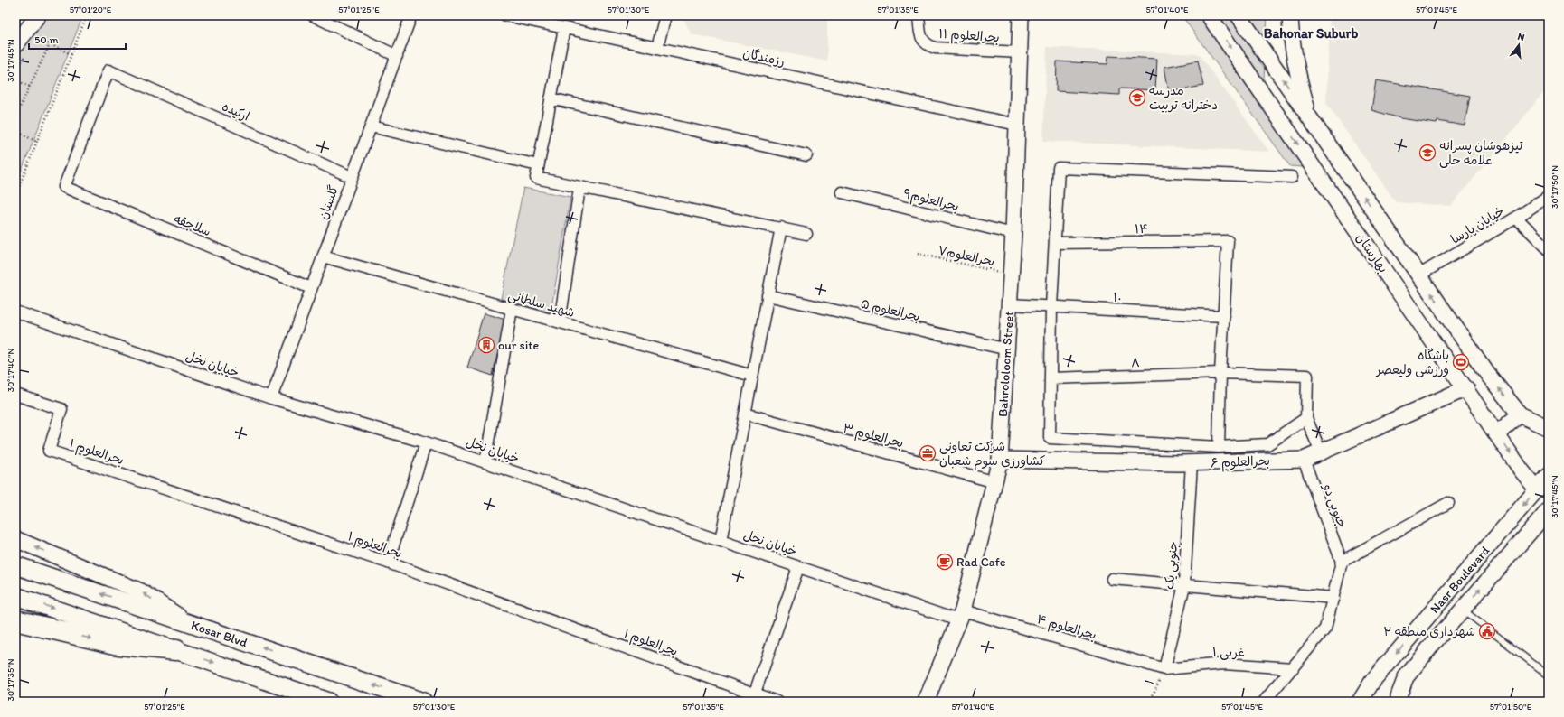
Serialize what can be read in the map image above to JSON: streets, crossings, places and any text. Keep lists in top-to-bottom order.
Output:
{
  "streets": {
    "main road": ["Kosar Blvd"],
    "street": [
      "بحرالعلوم ۱۱",
      "رزمندگان",
      "ارکیده",
      "بحرالعلوم۹",
      "گلستان",
      "سلاجقه",
      "خیابان پارسا",
      "۱۴",
      "بهارستان",
      "۱۰",
      "شهید سلطانی",
      "بحرالعلوم ۵",
      "۸",
      "خیابان نخل",
      "Bahrololoom Street",
      "بحرالعلوم ۳",
      "بحرالعلوم ۱",
      "بحرالعلوم ۶",
      "جنوبی دو",
      "جنوبی یک",
      "Nasr Boulevard",
      "بحرالعلوم ۴",
      "غربی ۱"
    ],
    "path": ["بحرالعلوم۷", "۱"]
  },
  "crossings": [
    ["بحرالعلوم ۱۱", "Bahrololoom Street"],
    ["رزمندگان", "Bahrololoom Street"],
    ["ارکیده", "گلستان"],
    ["ارکیده", "سلاجقه"],
    ["بحرالعلوم۹", "Bahrololoom Street"],
    ["گلستان", "سلاجقه"],
    ["گلستان", "شهید سلطانی"],
    ["گلستان", "خیابان نخل"],
    ["خیابان پارسا", "بهارستان"],
    ["۱۴", "۱۰"],
    ["بهارستان", "بحرالعلوم ۶"],
    ["بهارستان", "Nasr Boulevard"],
    ["بحرالعلوم۷", "Bahrololoom Street"],
    ["۱۰", "Bahrololoom Street"],
    ["بحرالعلوم ۵", "Bahrololoom Street"],
    ["خیابان نخل", "Bahrololoom Street"],
    ["خیابان نخل", "بحرالعلوم ۴"],
    ["Bahrololoom Street", "بحرالعلوم ۳"],
    ["Bahrololoom Street", "بحرالعلوم ۶"],
    ["Bahrololoom Street", "بحرالعلوم ۴"],
    ["بحرالعلوم ۶", "جنوبی دو"],
    ["بحرالعلوم ۶", "جنوبی یک"],
    ["جنوبی یک", "بحرالعلوم ۴"],
    ["جنوبی یک", "غربی ۱"],
    ["جنوبی یک", "۱"],
    ["بحرالعلوم ۴", "غربی ۱"],
    ["بحرالعلوم ۴", "۱"],
    ["غربی ۱", "۱"]
  ],
  "districts": ["Bahonar Suburb"],
  "places": {
    "school or university": ["مدرسه دخترانه تربیت", "تیزهوشان پسرانه علامه حلی"],
    "building": ["our site"],
    "sports": ["باشگاه ورزشی ولیعصر"],
    "office": ["شرکت تعاونی کشاورزی سوم شعبان"],
    "cafe": ["Rad Cafe"],
    "public building": ["شهرداری منطقه ۲"]
  },
  "scale_bar": "50 m",
  "north": "top",
  "coordinates": [
    "57°01'20\"E",
    "57°01'25\"E",
    "57°01'30\"E",
    "57°01'35\"E",
    "57°01'40\"E",
    "57°01'45\"E",
    "30°17'45\"N",
    "30°17'50\"N",
    "30°17'40\"N",
    "30°17'35\"N",
    "57°01'50\"E"
  ]
}
